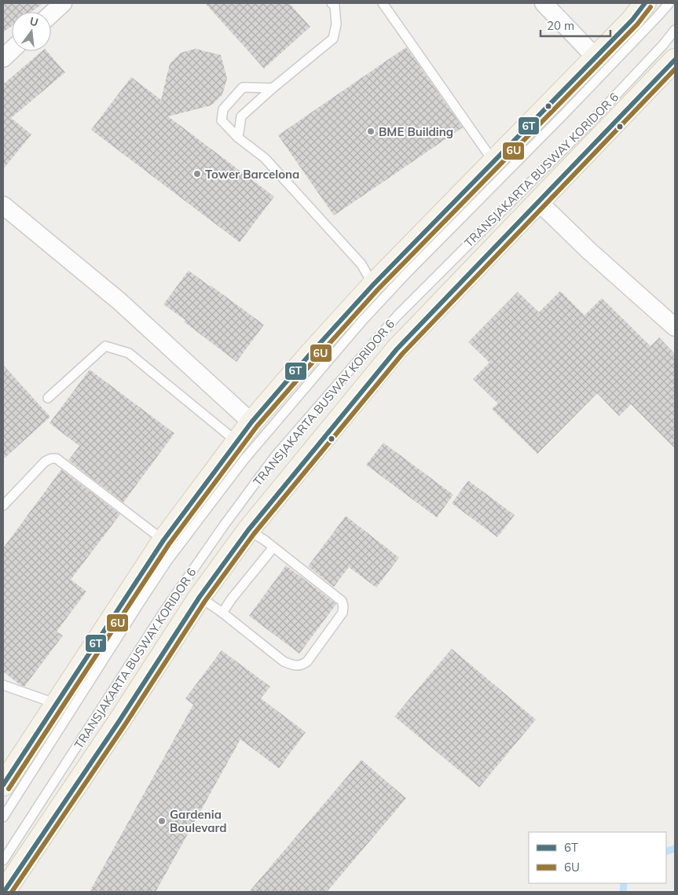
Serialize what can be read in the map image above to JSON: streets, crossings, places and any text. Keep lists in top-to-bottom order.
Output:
{
  "streets": {
    "lane": ["TRANSJAKARTA BUSWAY KORIDOR 6"]
  },
  "places": ["BME Building", "Tower Barcelona", "Gardenia Boulevard"],
  "lines": ["transit line 6T", "transit line 6U"],
  "legend": ["6T", "6U"],
  "scale_bar": "20 m",
  "north": "top"
}
